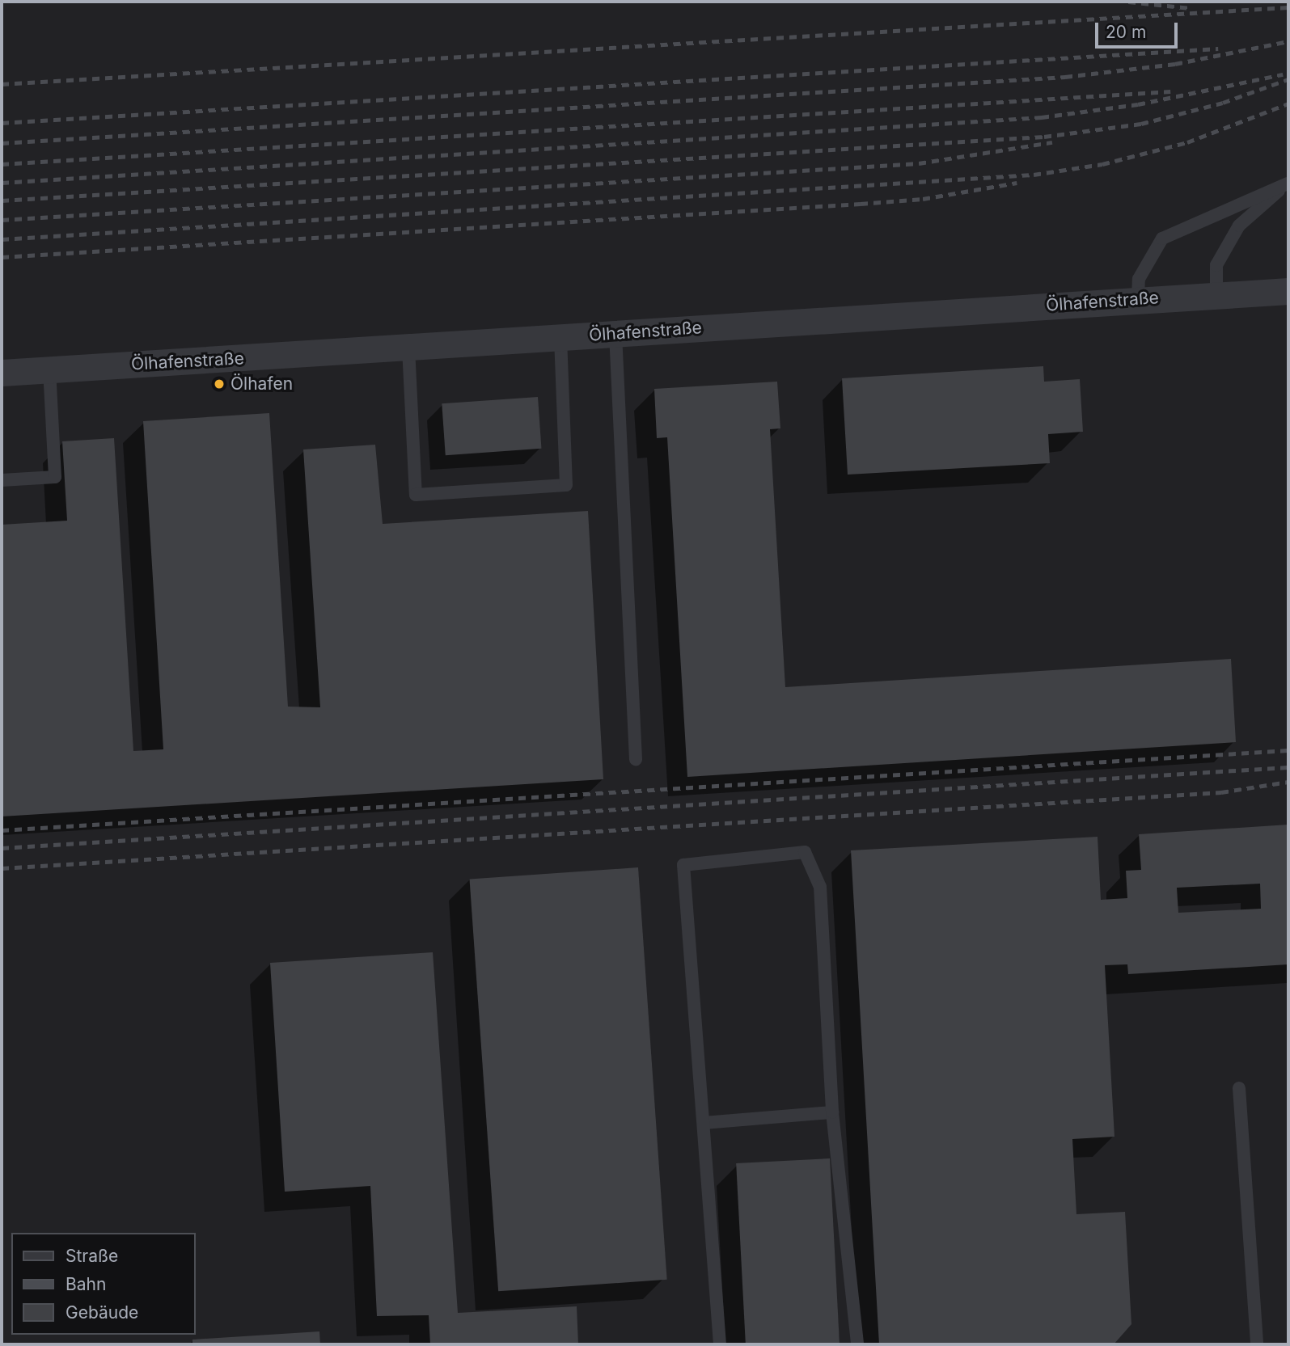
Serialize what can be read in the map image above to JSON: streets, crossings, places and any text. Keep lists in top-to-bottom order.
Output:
{
  "streets": {
    "street": ["Ölhafenstraße"]
  },
  "places": ["Ölhafen"],
  "legend": ["Straße", "Bahn", "Gebäude"],
  "scale_bar": "20 m"
}
